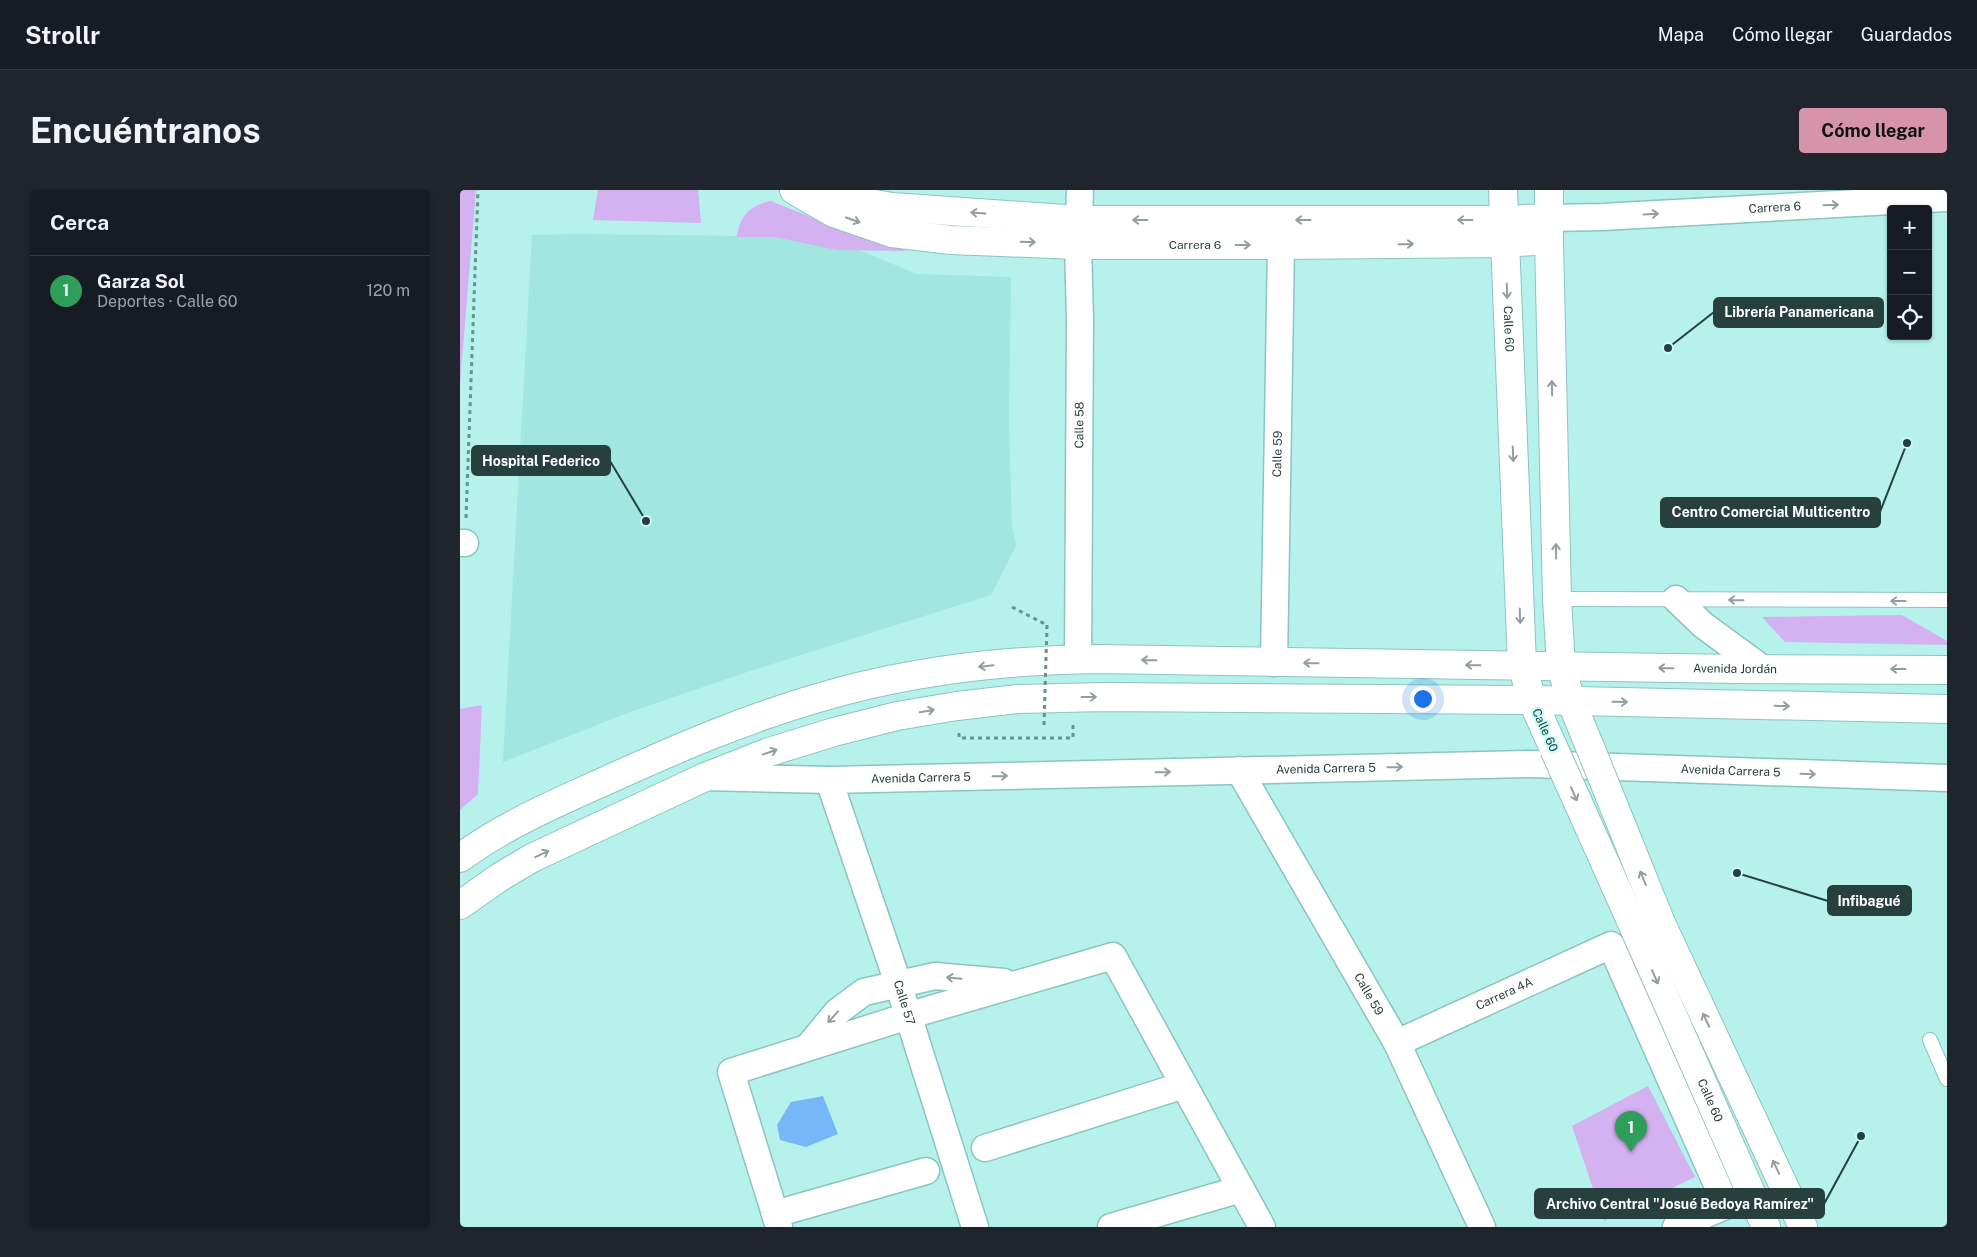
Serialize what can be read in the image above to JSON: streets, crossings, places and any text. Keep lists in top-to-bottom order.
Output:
{
  "streets": {
    "main road": [
      "Carrera 6",
      "Calle 60",
      "Avenida Jordán",
      "Avenida Carrera 5"
    ],
    "street": [
      "Calle 58",
      "Calle 59",
      "Carrera 4A",
      "Calle 57"
    ]
  },
  "crossings": [
    ["Carrera 6", "Calle 60"],
    ["Carrera 6", "Calle 58"],
    ["Carrera 6", "Calle 59"],
    ["Calle 60", "Avenida Jordán"],
    ["Calle 60", "Avenida Carrera 5"],
    ["Calle 59", "Avenida Carrera 5"],
    ["Calle 59", "Carrera 4A"],
    ["Avenida Carrera 5", "Calle 57"]
  ],
  "places": [
    "Librería Panamericana",
    "Centro Comercial Multicentro",
    "Hospital Federico",
    "Infibagué",
    "Archivo Central \"Josué Bedoya Ramírez\""
  ],
  "page": {
    "header": "Strollr",
    "nav": ["Mapa", "Cómo llegar", "Guardados"],
    "buttons": "Cómo llegar",
    "title": "Encuéntranos",
    "heading": "Cerca",
    "map_buttons": ["+", "−"],
    "list": [
      {
        "mark": "1",
        "name": "Garza Sol",
        "note": "Deportes · Calle 60",
        "value": "120 m"
      }
    ],
    "pins": "1"
  }
}
